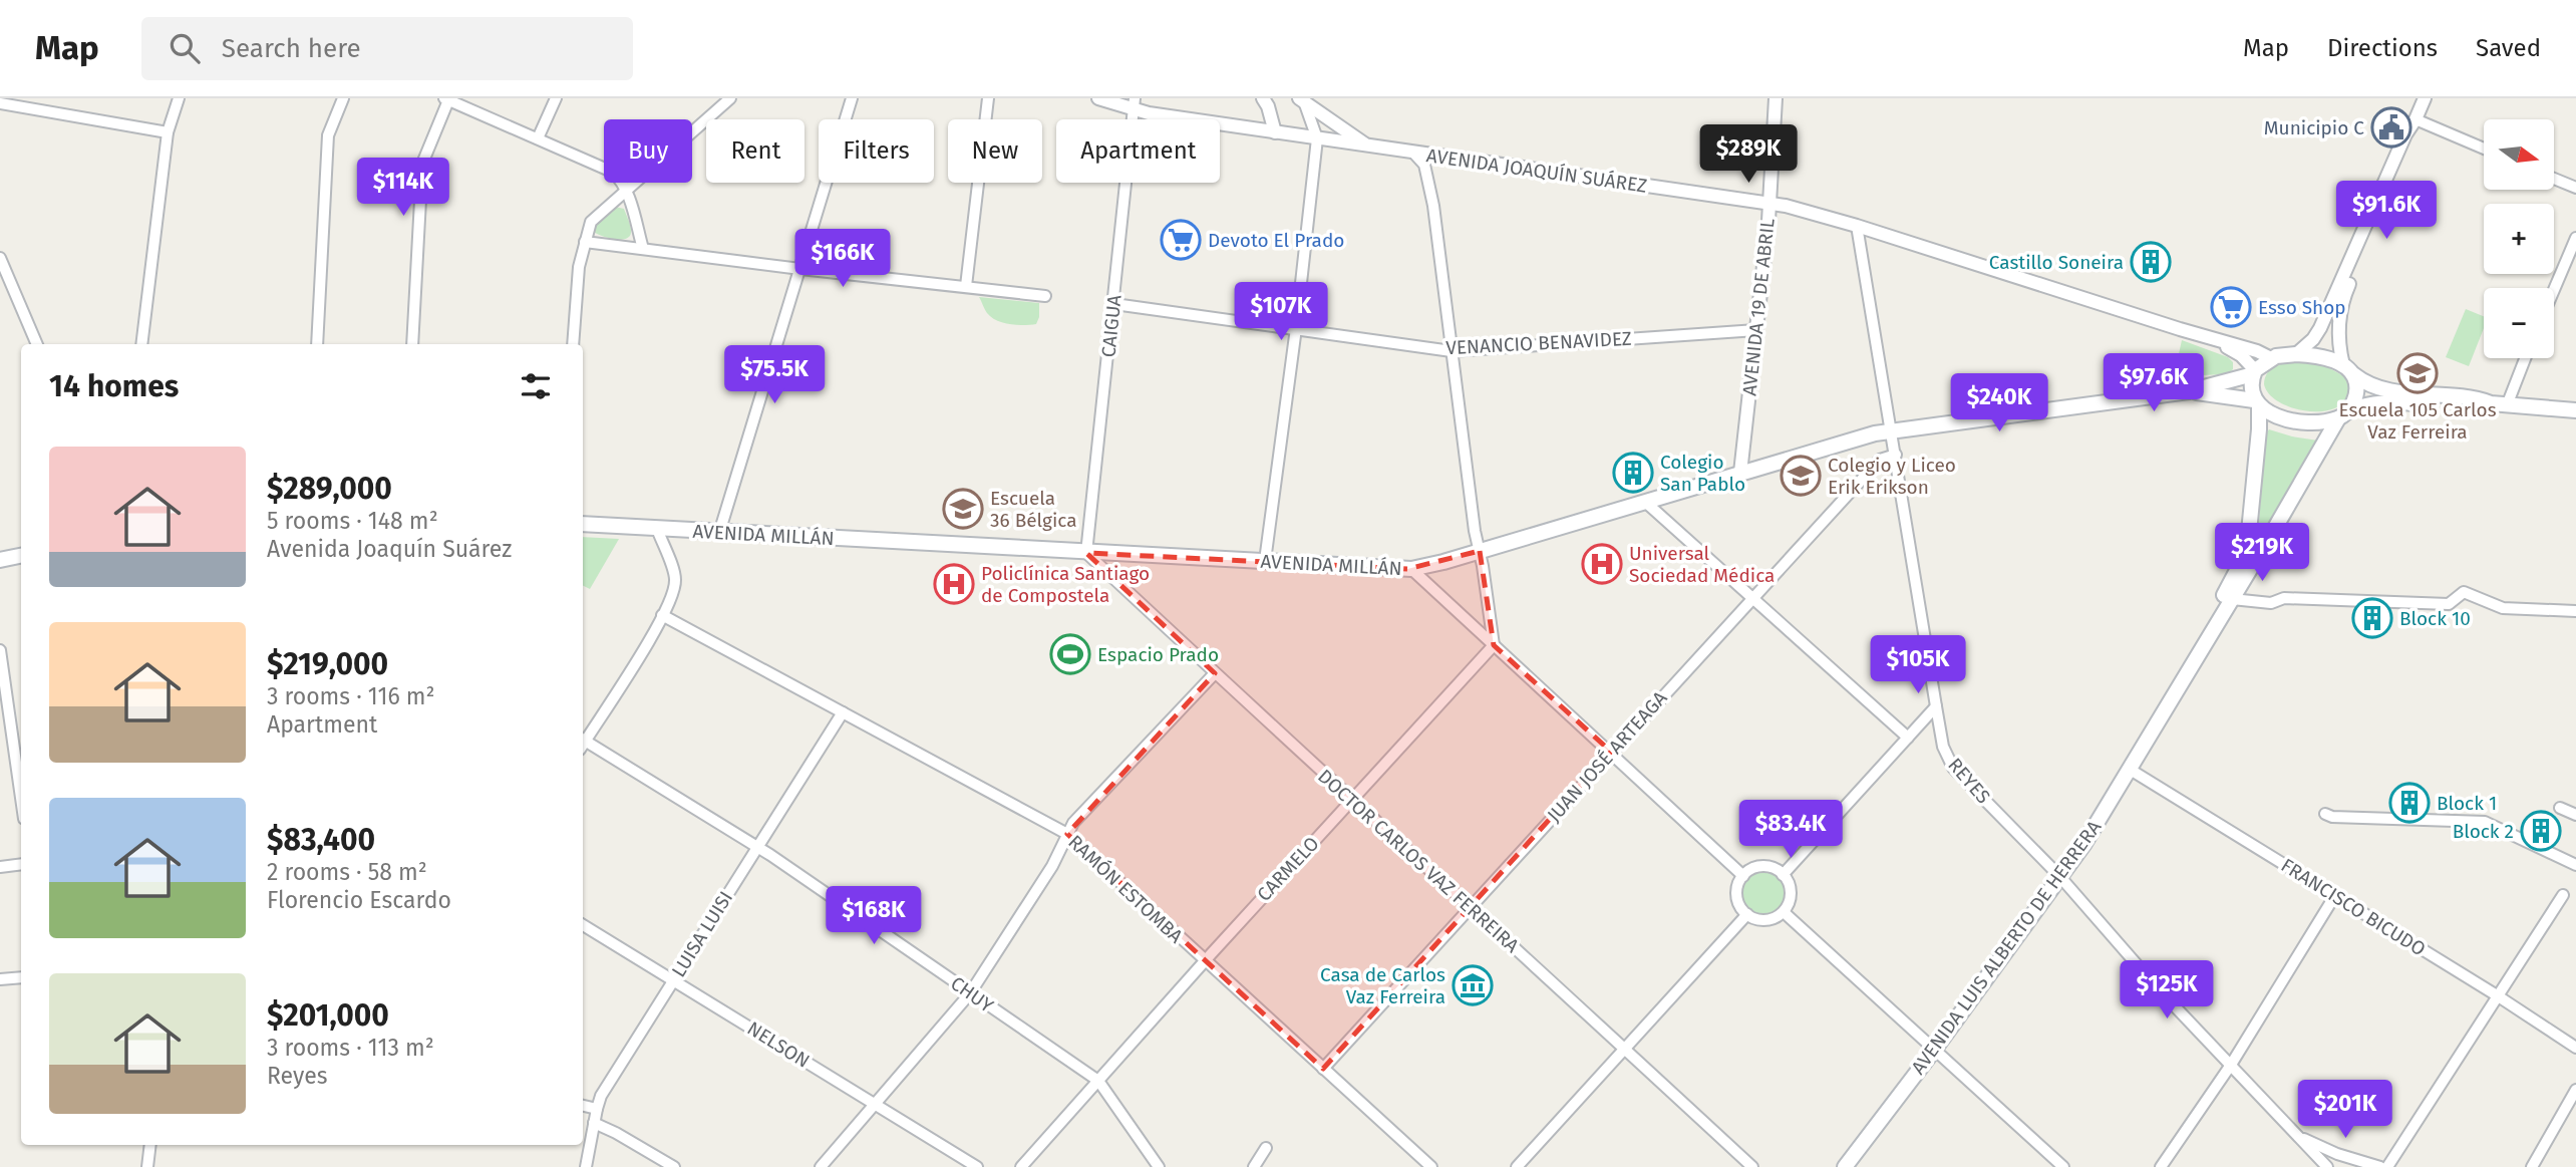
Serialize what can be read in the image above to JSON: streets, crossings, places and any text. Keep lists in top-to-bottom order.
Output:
{
  "streets": {
    "main road": ["AVENIDA MILLÁN", "AVENIDA LUIS ALBERTO DE HERRERA"],
    "street": [
      "AVENIDA JOAQUÍN SUÁREZ",
      "AVENIDA 19 DE ABRIL",
      "CAIGUA",
      "VENANCIO BENAVIDEZ",
      "JUAN JOSÉ ARTEAGA",
      "REYES",
      "DOCTOR CARLOS VAZ FERREIRA",
      "CARMELO",
      "RAMÓN ESTOMBA",
      "FRANCISCO BICUDO",
      "LUISA LUISI",
      "CHUY",
      "NELSON"
    ]
  },
  "crossings": [
    ["AVENIDA JOAQUÍN SUÁREZ", "AVENIDA 19 DE ABRIL"],
    ["AVENIDA JOAQUÍN SUÁREZ", "CAIGUA"],
    ["AVENIDA JOAQUÍN SUÁREZ", "AVENIDA MILLÁN"],
    ["AVENIDA JOAQUÍN SUÁREZ", "REYES"],
    ["AVENIDA JOAQUÍN SUÁREZ", "AVENIDA LUIS ALBERTO DE HERRERA"],
    ["AVENIDA 19 DE ABRIL", "VENANCIO BENAVIDEZ"],
    ["AVENIDA 19 DE ABRIL", "AVENIDA MILLÁN"],
    ["CAIGUA", "VENANCIO BENAVIDEZ"],
    ["CAIGUA", "AVENIDA MILLÁN"],
    ["CAIGUA", "DOCTOR CARLOS VAZ FERREIRA"],
    ["AVENIDA MILLÁN", "REYES"],
    ["AVENIDA MILLÁN", "DOCTOR CARLOS VAZ FERREIRA"],
    ["AVENIDA MILLÁN", "AVENIDA LUIS ALBERTO DE HERRERA"],
    ["JUAN JOSÉ ARTEAGA", "REYES"],
    ["JUAN JOSÉ ARTEAGA", "DOCTOR CARLOS VAZ FERREIRA"],
    ["JUAN JOSÉ ARTEAGA", "RAMÓN ESTOMBA"],
    ["REYES", "AVENIDA LUIS ALBERTO DE HERRERA"],
    ["DOCTOR CARLOS VAZ FERREIRA", "CARMELO"],
    ["CARMELO", "RAMÓN ESTOMBA"],
    ["CARMELO", "CHUY"],
    ["RAMÓN ESTOMBA", "LUISA LUISI"],
    ["FRANCISCO BICUDO", "AVENIDA LUIS ALBERTO DE HERRERA"],
    ["LUISA LUISI", "CHUY"],
    ["LUISA LUISI", "NELSON"]
  ],
  "places": {
    "public building": ["Municipio C"],
    "supermarket": ["Devoto El Prado", "Esso Shop"],
    "building": [
      "Castillo Soneira",
      "Colegio San Pablo",
      "Block 10",
      "Block 1",
      "Block 2"
    ],
    "school or university": ["Escuela 105 Carlos Vaz Ferreira", "Colegio y Liceo Erik Erikson", "Escuela 36 Bélgica"],
    "hospital": ["Universal Sociedad Médica", "Policlínica Santiago de Compostela"],
    "sports": ["Espacio Prado"],
    "museum": ["Casa de Carlos Vaz Ferreira"]
  },
  "north": "right",
  "page": {
    "header": "Map",
    "search": "Search here",
    "nav": ["Map", "Directions", "Saved"],
    "map_buttons": ["+", "−"],
    "chip": [
      "Buy",
      "Rent",
      "Filters",
      "New",
      "Apartment"
    ],
    "price": [
      "$289K",
      "$114K",
      "$91.6K",
      "$166K",
      "$107K",
      "$75.5K",
      "$97.6K",
      "$240K",
      "$219K",
      "$105K",
      "$83.4K",
      "$168K",
      "$125K",
      "$201K"
    ],
    "heading": "14 homes",
    "list": [
      {
        "name": "$289,000",
        "note": "5 rooms · 148 m² · Avenida Joaquín Suárez"
      },
      {
        "name": "$219,000",
        "note": "3 rooms · 116 m² · Apartment"
      },
      {
        "name": "$83,400",
        "note": "2 rooms · 58 m² · Florencio Escardo"
      },
      {
        "name": "$201,000",
        "note": "3 rooms · 113 m² · Reyes"
      }
    ]
  }
}
